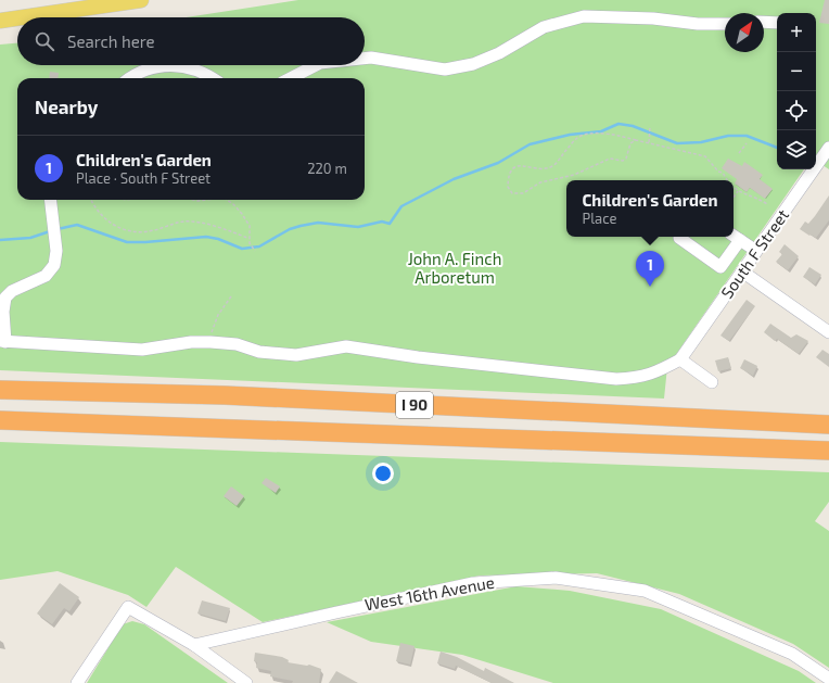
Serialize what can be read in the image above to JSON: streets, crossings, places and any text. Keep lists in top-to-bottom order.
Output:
{
  "streets": {
    "highway": ["I 90"],
    "street": ["South F Street", "West 16th Avenue"]
  },
  "parks": ["John A. Finch Arboretum"],
  "north": "top right",
  "page": {
    "map_buttons": ["+", "−"],
    "search": "Search here",
    "heading": "Nearby",
    "list": [
      {
        "mark": "1",
        "name": "Children's Garden",
        "note": "Place · South F Street",
        "value": "220 m"
      }
    ],
    "popup": ["Children's Garden", "Place"],
    "pins": "1"
  }
}
